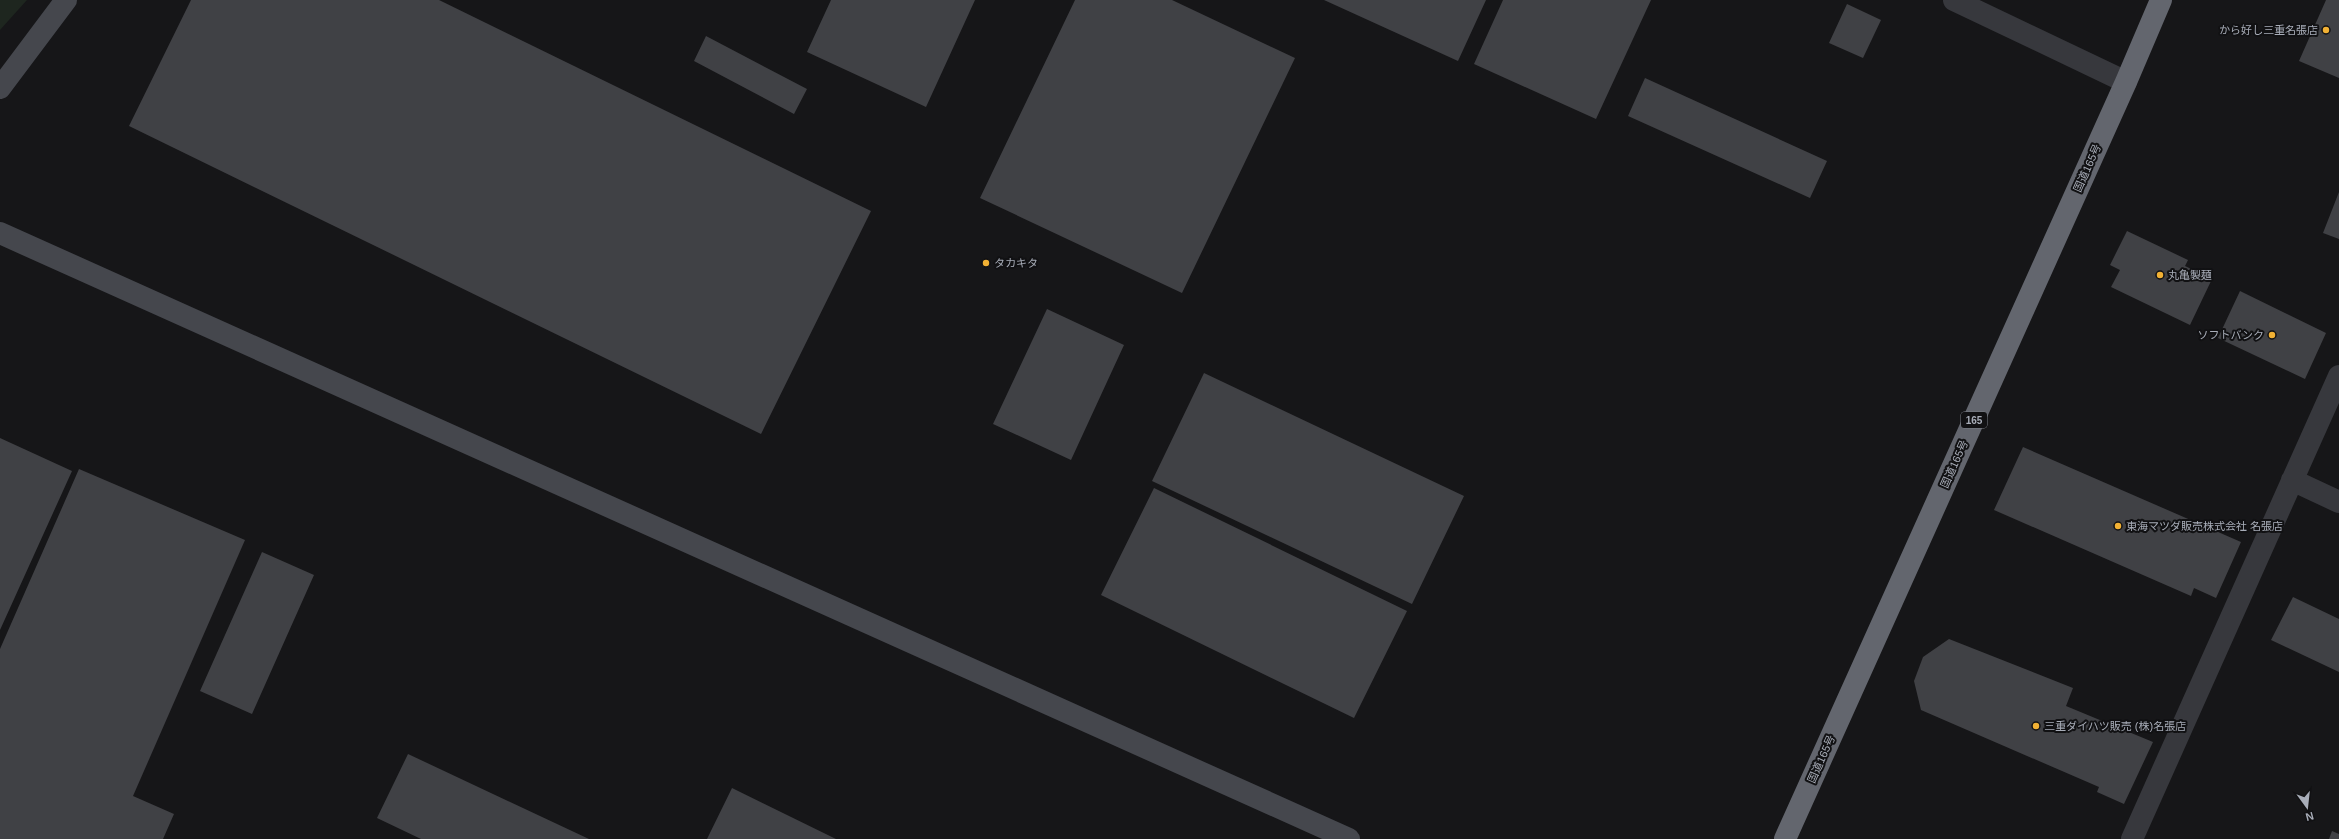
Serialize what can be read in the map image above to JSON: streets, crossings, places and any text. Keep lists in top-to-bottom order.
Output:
{
  "streets": {
    "highway": ["国道165号", "165"]
  },
  "places": [
    "から好し三重名張店",
    "タカキタ",
    "丸亀製麺",
    "ソフトバンク",
    "東海マツダ販売株式会社 名張店",
    "三重ダイハツ販売 (株)名張店"
  ],
  "north": "bottom"
}
